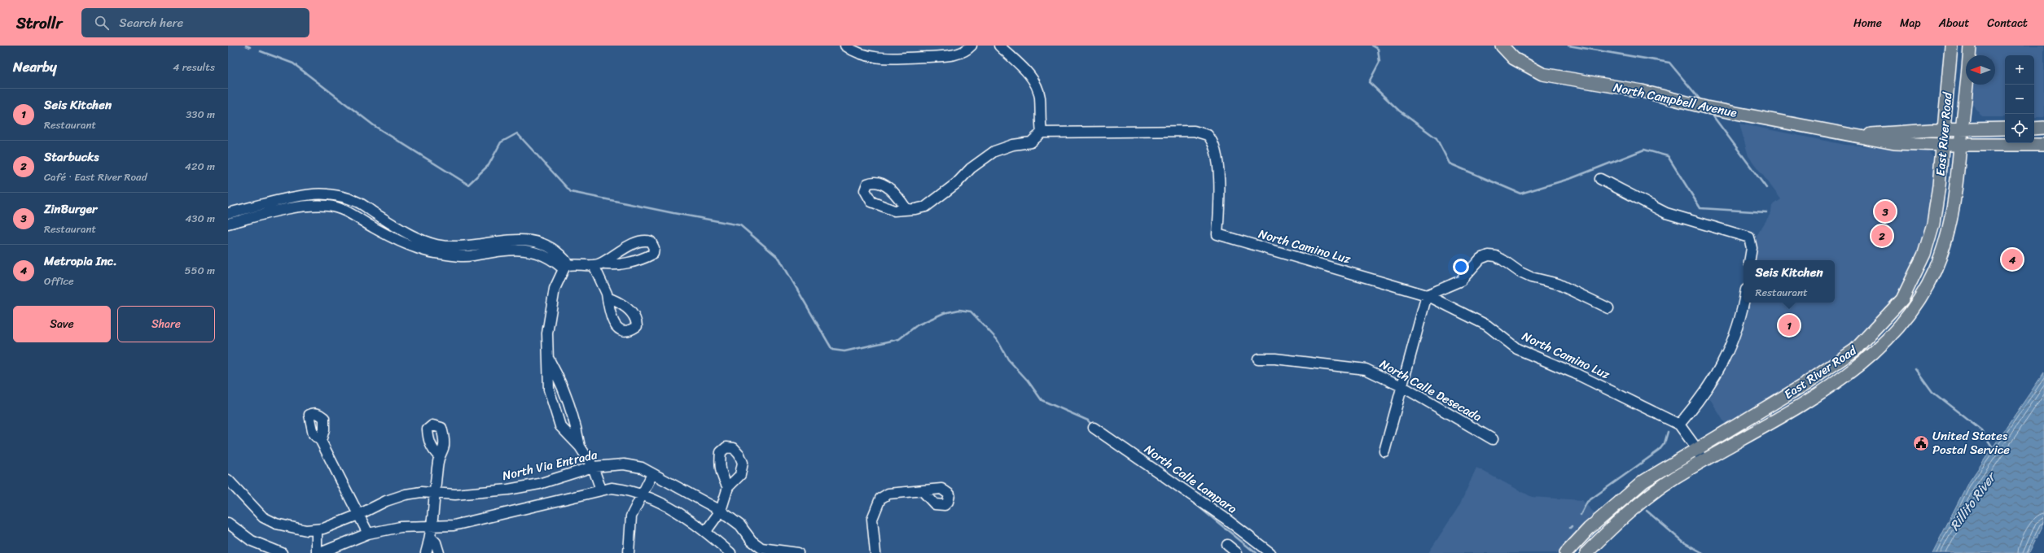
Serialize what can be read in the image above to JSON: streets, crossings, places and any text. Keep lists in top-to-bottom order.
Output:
{
  "streets": {
    "main road": ["North Campbell Avenue", "East River Road"],
    "street": [
      "North Camino Luz",
      "North Calle Desecada",
      "North Via Entrada",
      "North Calle Lampara"
    ]
  },
  "crossings": [
    ["North Campbell Avenue", "East River Road"],
    ["East River Road", "North Camino Luz"]
  ],
  "water": ["Rillito River"],
  "places": {
    "public building": ["United States Postal Service"]
  },
  "north": "left",
  "page": {
    "header": "Strollr",
    "search": "Search here",
    "nav": [
      "Home",
      "Map",
      "About",
      "Contact"
    ],
    "heading": ["Nearby", "4 results"],
    "map_buttons": ["+", "−"],
    "list": [
      {
        "mark": "1",
        "name": "Seis Kitchen",
        "note": "Restaurant",
        "value": "330 m"
      },
      {
        "mark": "2",
        "name": "Starbucks",
        "note": "Café · East River Road",
        "value": "420 m"
      },
      {
        "mark": "3",
        "name": "ZinBurger",
        "note": "Restaurant",
        "value": "430 m"
      },
      {
        "mark": "4",
        "name": "Metropia Inc.",
        "note": "Office",
        "value": "550 m"
      }
    ],
    "pins": [
      "3",
      "2",
      "4",
      "1"
    ],
    "popup": ["Seis Kitchen", "Restaurant"],
    "buttons": ["Save", "Share"]
  }
}
